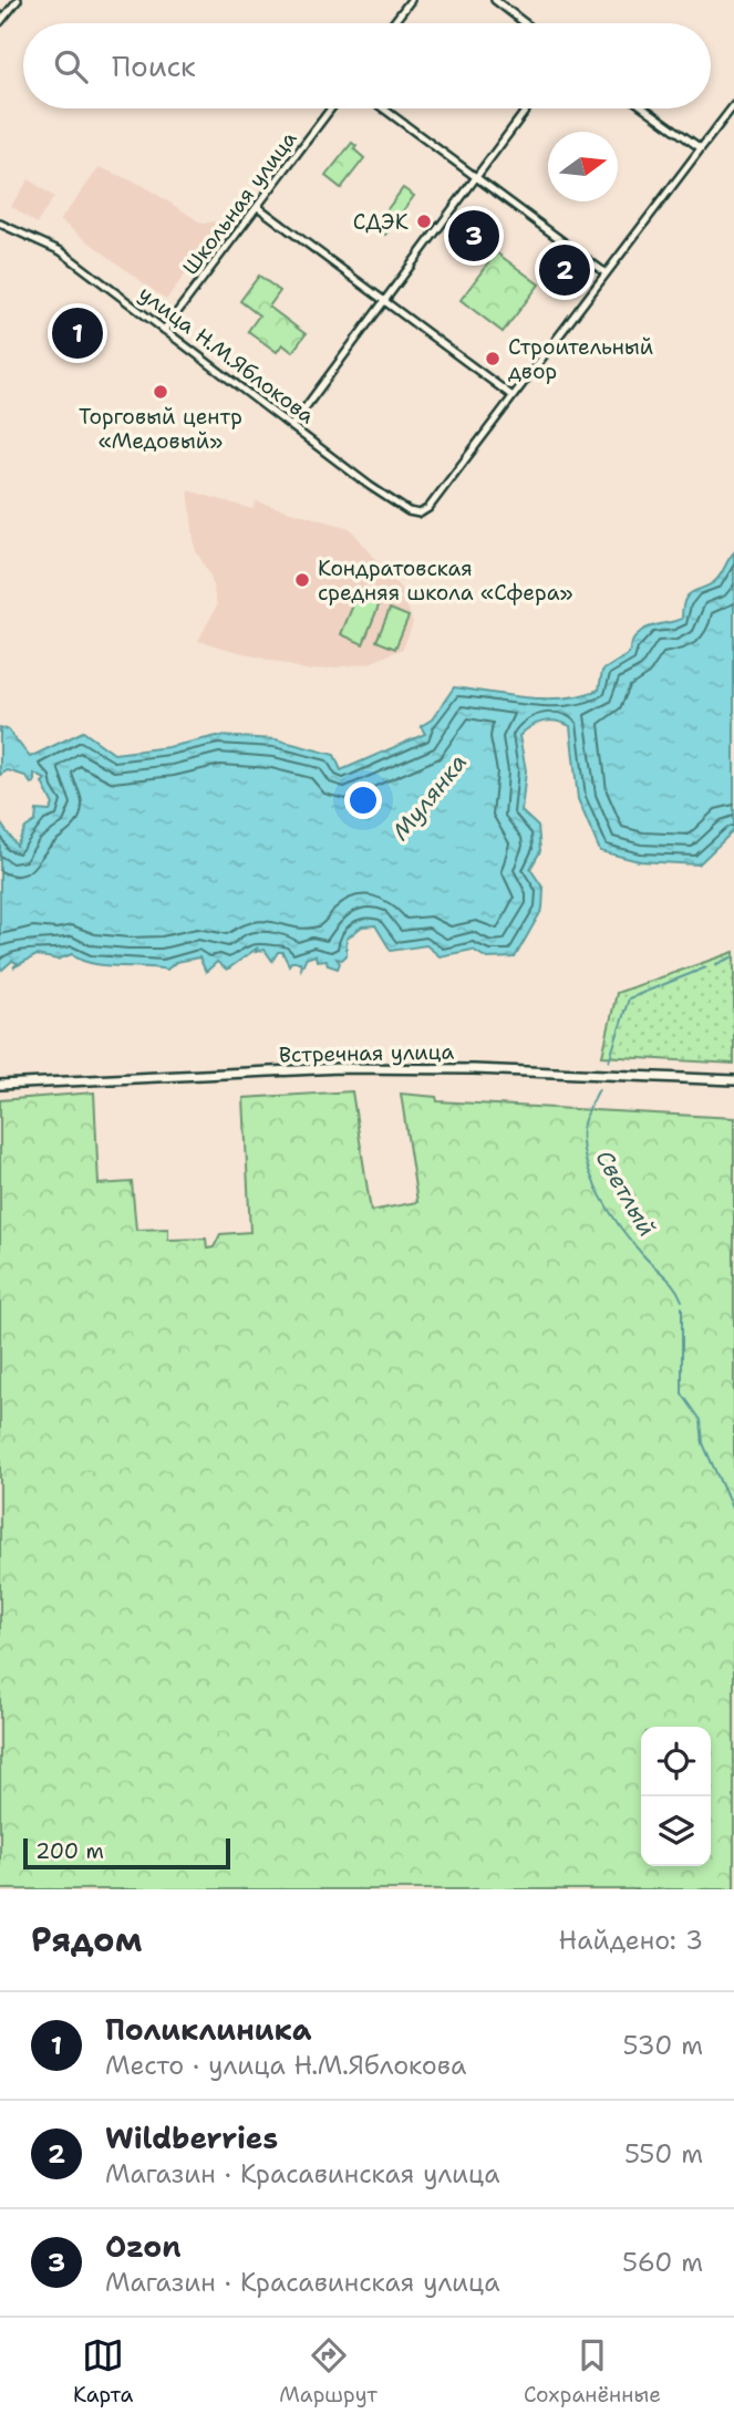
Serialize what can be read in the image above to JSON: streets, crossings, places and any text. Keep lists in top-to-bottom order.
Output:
{
  "streets": {
    "main road": ["Встречная улица"],
    "street": ["Школьная улица", "улица Н.М.Яблокова"]
  },
  "crossings": [
    ["Школьная улица", "улица Н.М.Яблокова"]
  ],
  "water": ["Мулянка", "Светлый"],
  "places": [
    "СДЭК",
    "Строительный двор",
    "Торговый центр «Медовый»",
    "Кондратовская средняя школа «Сфера»"
  ],
  "scale_bar": "200 m",
  "north": "right",
  "page": {
    "search": "Поиск",
    "pins": ["3", "2", "1"],
    "scale": "200 m",
    "heading": ["Рядом", "Найдено: 3"],
    "list": [
      {
        "mark": "1",
        "name": "Поликлиника",
        "note": "Место · улица Н.М.Яблокова",
        "value": "530 m"
      },
      {
        "mark": "2",
        "name": "Wildberries",
        "note": "Магазин · Красавинская улица",
        "value": "550 m"
      },
      {
        "mark": "3",
        "name": "Ozon",
        "note": "Магазин · Красавинская улица",
        "value": "560 m"
      }
    ],
    "nav": ["Карта", "Маршрут", "Сохранённые"]
  }
}
